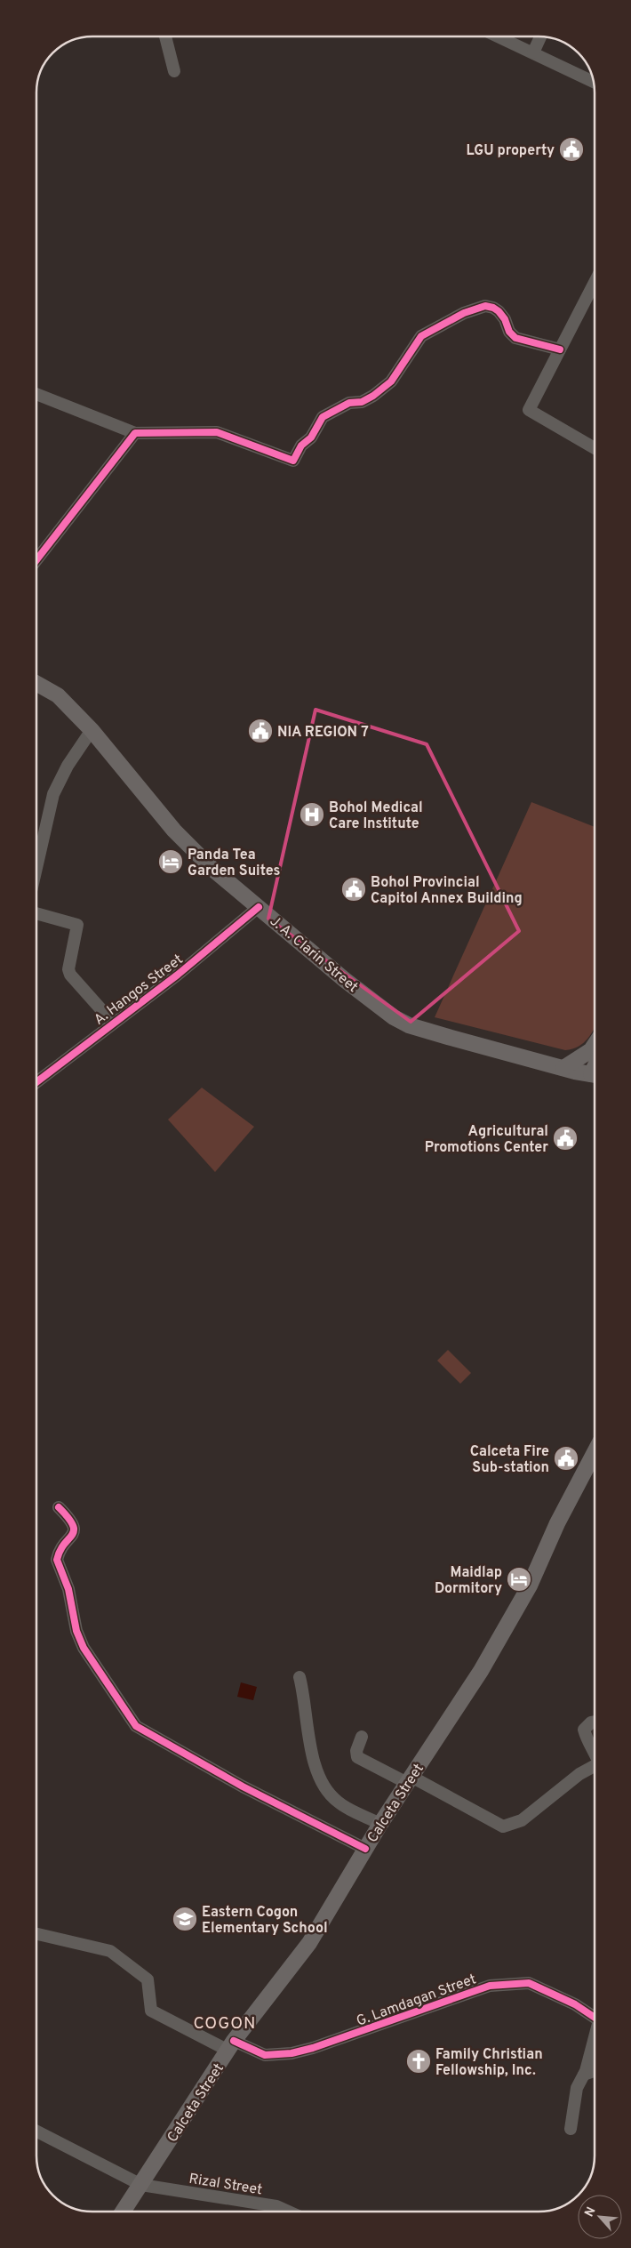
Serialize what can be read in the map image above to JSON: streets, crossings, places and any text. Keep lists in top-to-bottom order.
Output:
{
  "streets": {
    "main road": ["J. A. Clarin Street", "Calceta Street"],
    "street": ["A. Hangos Street", "G. Lamdagan Street", "Rizal Street"]
  },
  "crossings": [
    ["J. A. Clarin Street", "A. Hangos Street"],
    ["Calceta Street", "G. Lamdagan Street"],
    ["Calceta Street", "Rizal Street"]
  ],
  "districts": ["COGON"],
  "places": {
    "public building": [
      "LGU property",
      "NIA REGION 7",
      "Bohol Provincial Capitol Annex Building",
      "Agricultural Promotions Center",
      "Calceta Fire Sub-station"
    ],
    "hospital": ["Bohol Medical Care Institute"],
    "hotel": ["Panda Tea Garden Suites", "Maidlap Dormitory"],
    "school or university": ["Eastern Cogon Elementary School"],
    "church": ["Family Christian Fellowship, Inc."]
  },
  "north": "top left"
}
